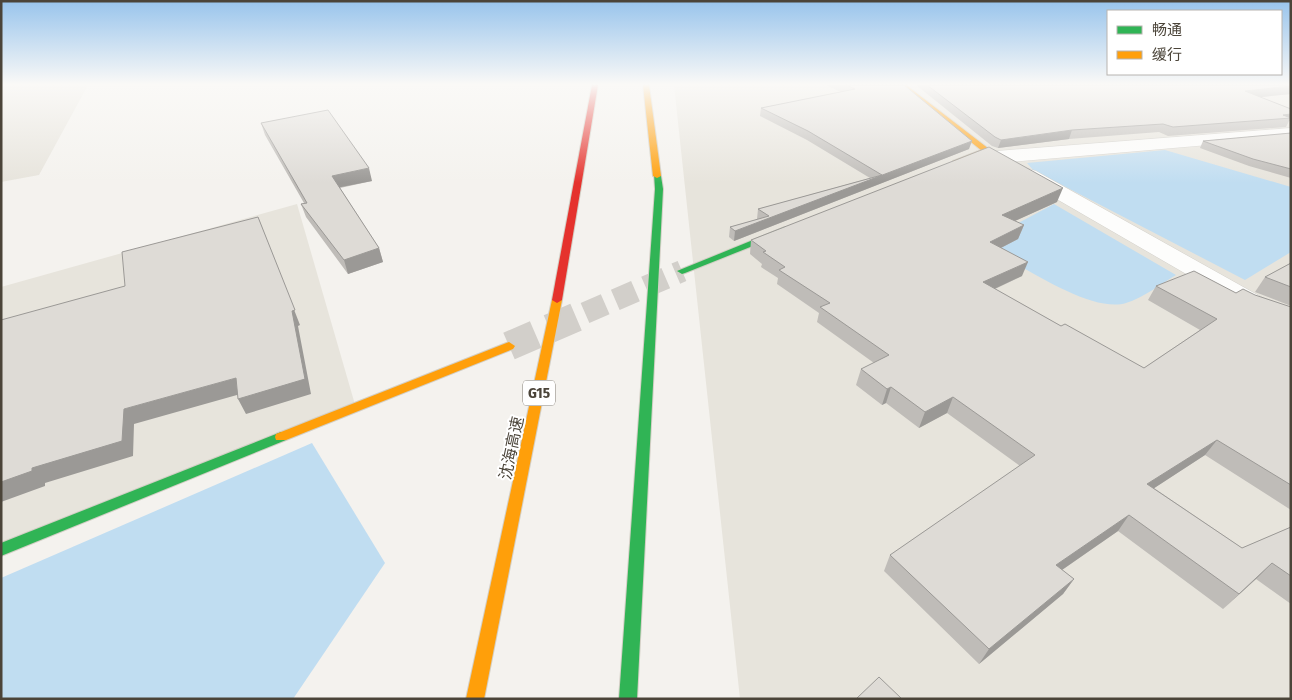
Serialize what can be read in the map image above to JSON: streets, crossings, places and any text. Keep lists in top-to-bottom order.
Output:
{
  "streets": {
    "main road": ["G15", "沈海高速"]
  },
  "legend": ["畅通", "缓行"]
}
